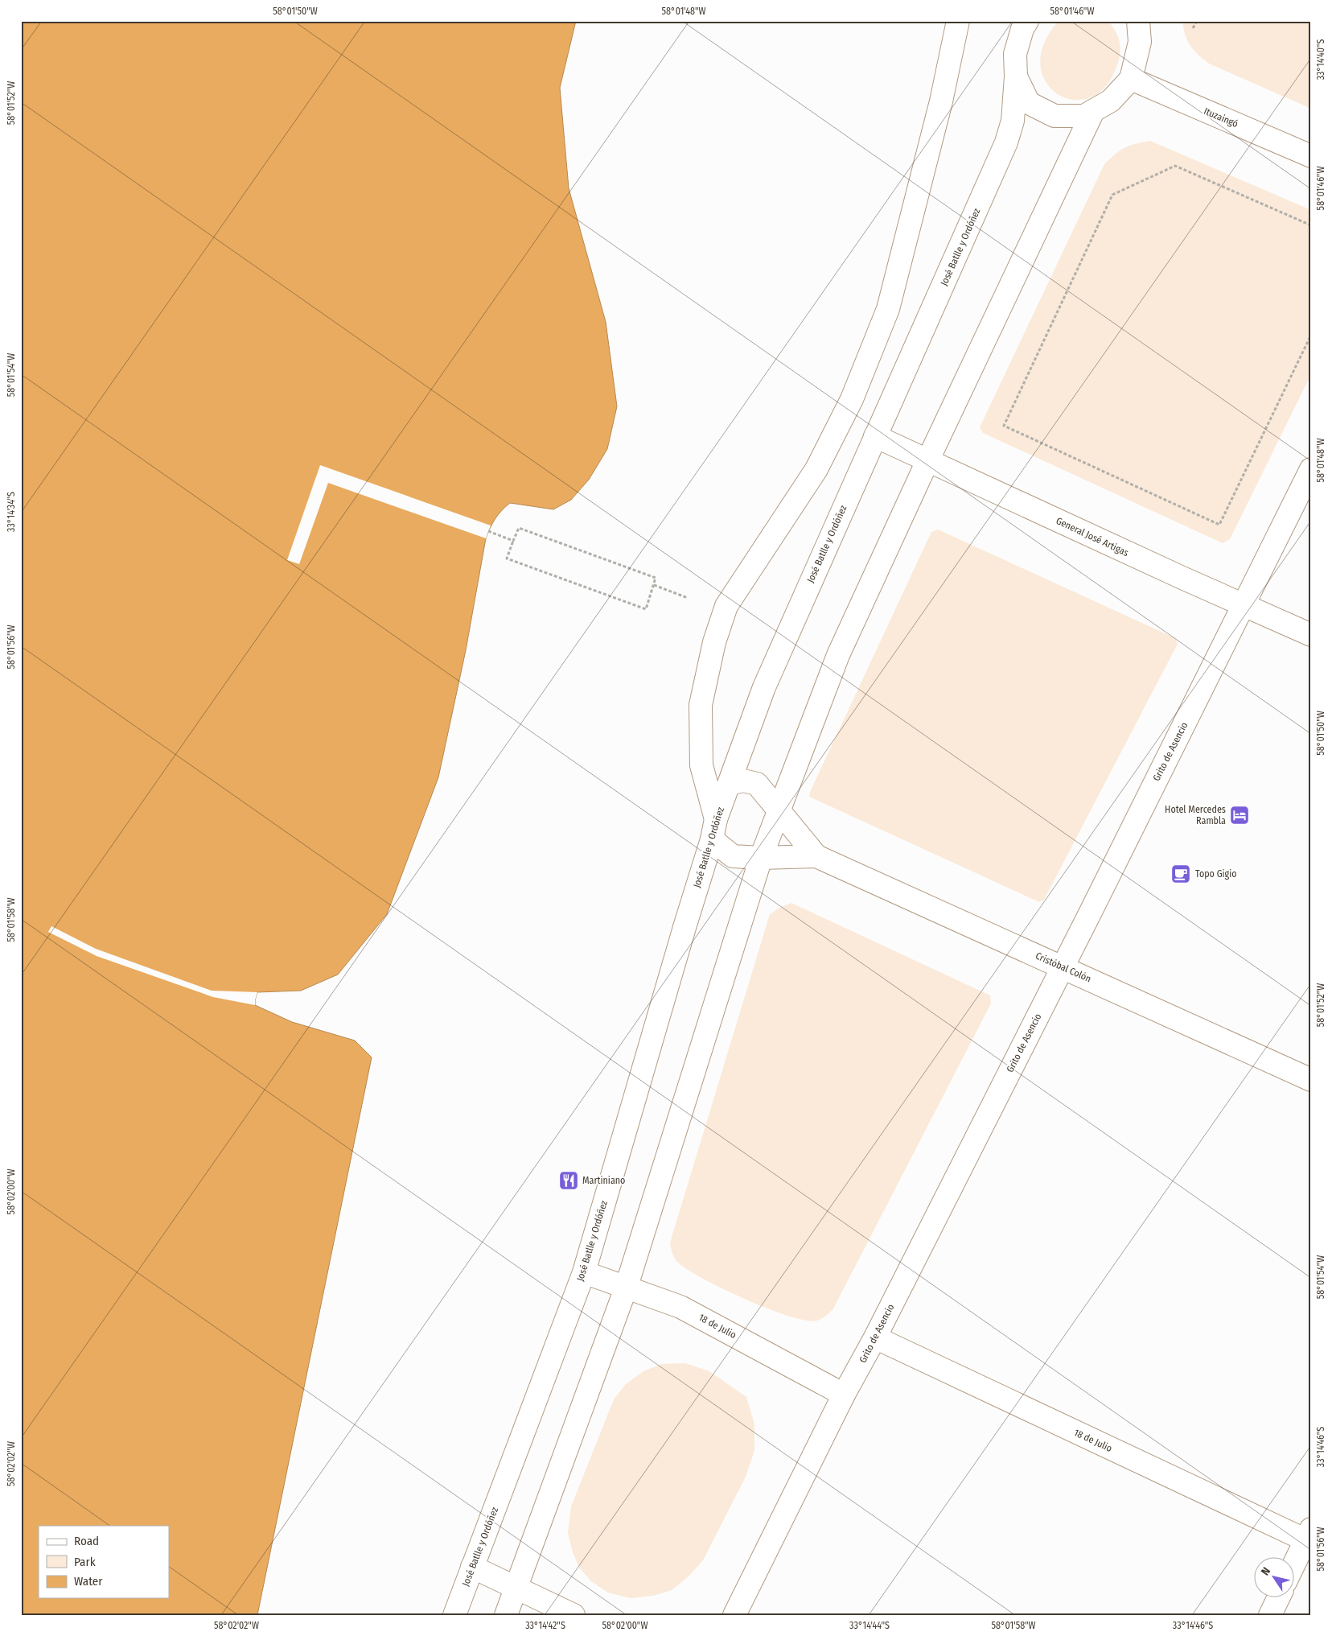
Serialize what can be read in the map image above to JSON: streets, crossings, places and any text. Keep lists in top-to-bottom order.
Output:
{
  "streets": {
    "street": [
      "Ituzaingó",
      "José Batlle y Ordóñez",
      "General José Artigas",
      "Grito de Asencio",
      "Cristóbal Colón",
      "18 de Julio"
    ]
  },
  "crossings": [
    ["José Batlle y Ordóñez", "General José Artigas"],
    ["José Batlle y Ordóñez", "18 de Julio"],
    ["General José Artigas", "Grito de Asencio"],
    ["Grito de Asencio", "Cristóbal Colón"],
    ["Grito de Asencio", "18 de Julio"]
  ],
  "places": {
    "hotel": ["Hotel Mercedes Rambla"],
    "cafe": ["Topo Gigio"],
    "restaurant": ["Martiniano"]
  },
  "legend": ["Road", "Park", "Water"],
  "north": "top left",
  "coordinates": [
    "58°01'50\"W",
    "58°01'48\"W",
    "58°01'46\"W",
    "33°14'40\"S",
    "58°01'52\"W",
    "58°01'54\"W",
    "33°14'34\"S",
    "58°01'56\"W",
    "58°01'58\"W",
    "58°02'00\"W",
    "33°14'46\"S",
    "58°02'02\"W",
    "33°14'42\"S",
    "33°14'44\"S"
  ]
}
